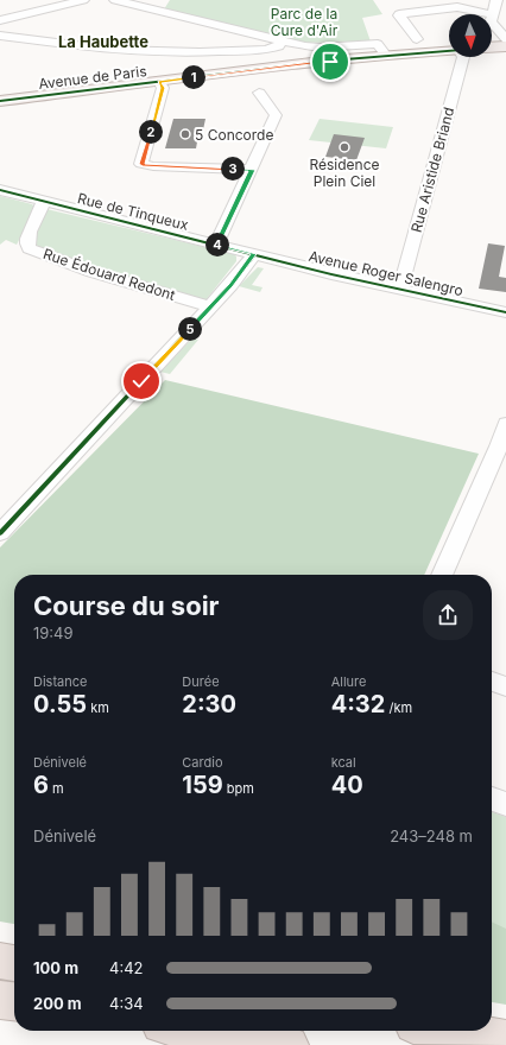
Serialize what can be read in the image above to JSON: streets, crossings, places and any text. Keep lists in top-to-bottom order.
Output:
{
  "streets": {
    "main road": ["Avenue de Paris"],
    "street": [
      "Rue Aristide Briand",
      "Rue de Tinqueux",
      "Avenue Roger Salengro",
      "Rue Édouard Redont"
    ]
  },
  "crossings": [
    ["Rue Aristide Briand", "Avenue Roger Salengro"],
    ["Rue de Tinqueux", "Avenue Roger Salengro"],
    ["Rue de Tinqueux", "Rue Édouard Redont"]
  ],
  "districts": ["La Haubette"],
  "parks": ["Parc de la Cure d'Air"],
  "places": ["5 Concorde", "Résidence Plein Ciel"],
  "north": "bottom",
  "page": {
    "pins": [
      "1",
      "2",
      "3",
      "4",
      "5"
    ],
    "heading": ["Course du soir", "19:49"],
    "stats": [
      ["Distance", "0.55 km"],
      ["Durée", "2:30"],
      ["Allure", "4:32 /km"],
      ["Dénivelé", "6 m"],
      ["Cardio", "159 bpm"],
      ["kcal", "40"]
    ],
    "chart": ["Dénivelé", "243–248 m"],
    "list": [
      {
        "name": "100 m",
        "note": "4:42"
      },
      {
        "name": "200 m",
        "note": "4:34"
      }
    ]
  }
}
